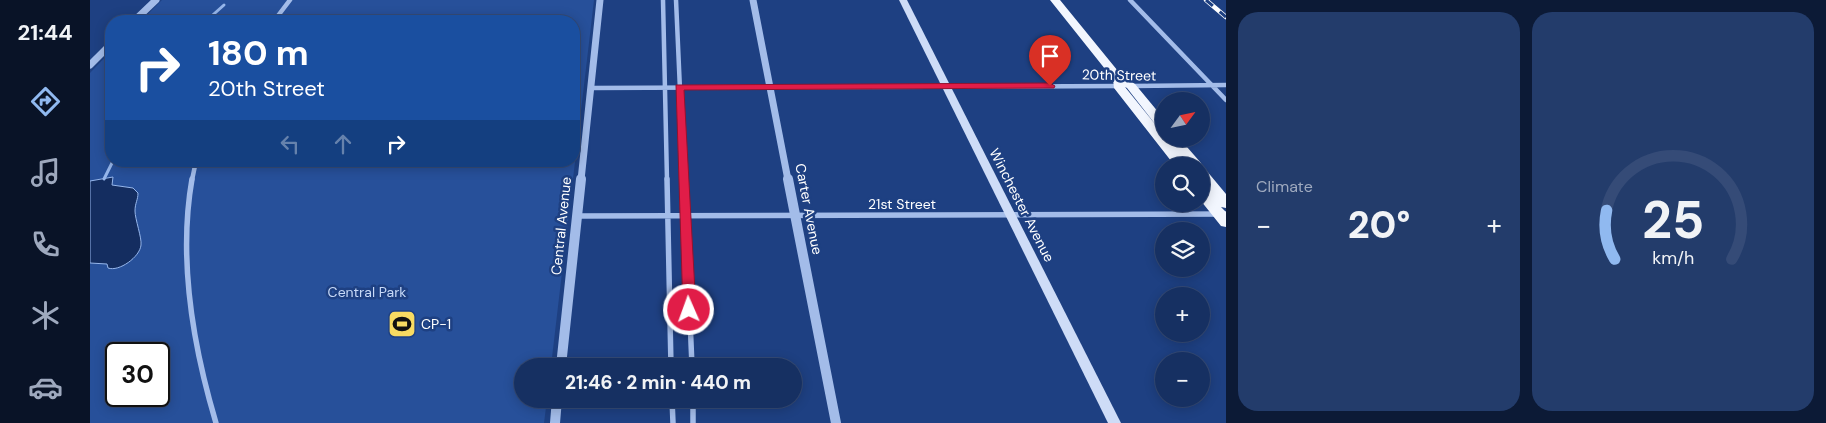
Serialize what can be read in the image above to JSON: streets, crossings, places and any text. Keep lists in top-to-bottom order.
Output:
{
  "streets": {
    "main road": ["Winchester Avenue"],
    "street": [
      "20th Street",
      "21st Street",
      "Carter Avenue",
      "Central Avenue"
    ]
  },
  "crossings": [
    ["20th Street", "Winchester Avenue"],
    ["20th Street", "Carter Avenue"],
    ["20th Street", "Central Avenue"],
    ["21st Street", "Winchester Avenue"],
    ["21st Street", "Carter Avenue"],
    ["21st Street", "Central Avenue"]
  ],
  "parks": ["Central Park"],
  "places": {
    "sports": ["CP-1"]
  },
  "north": "top right",
  "page": {
    "tabs": "21:44",
    "tile": "Climate",
    "turn": ["180 m", "20th Street"],
    "map_buttons": ["+", "−"],
    "heat": ["−", "20°", "+"],
    "limit": "30",
    "trip": "21:46 · 2 min · 440 m",
    "gauge": ["25", "km/h"]
  }
}
